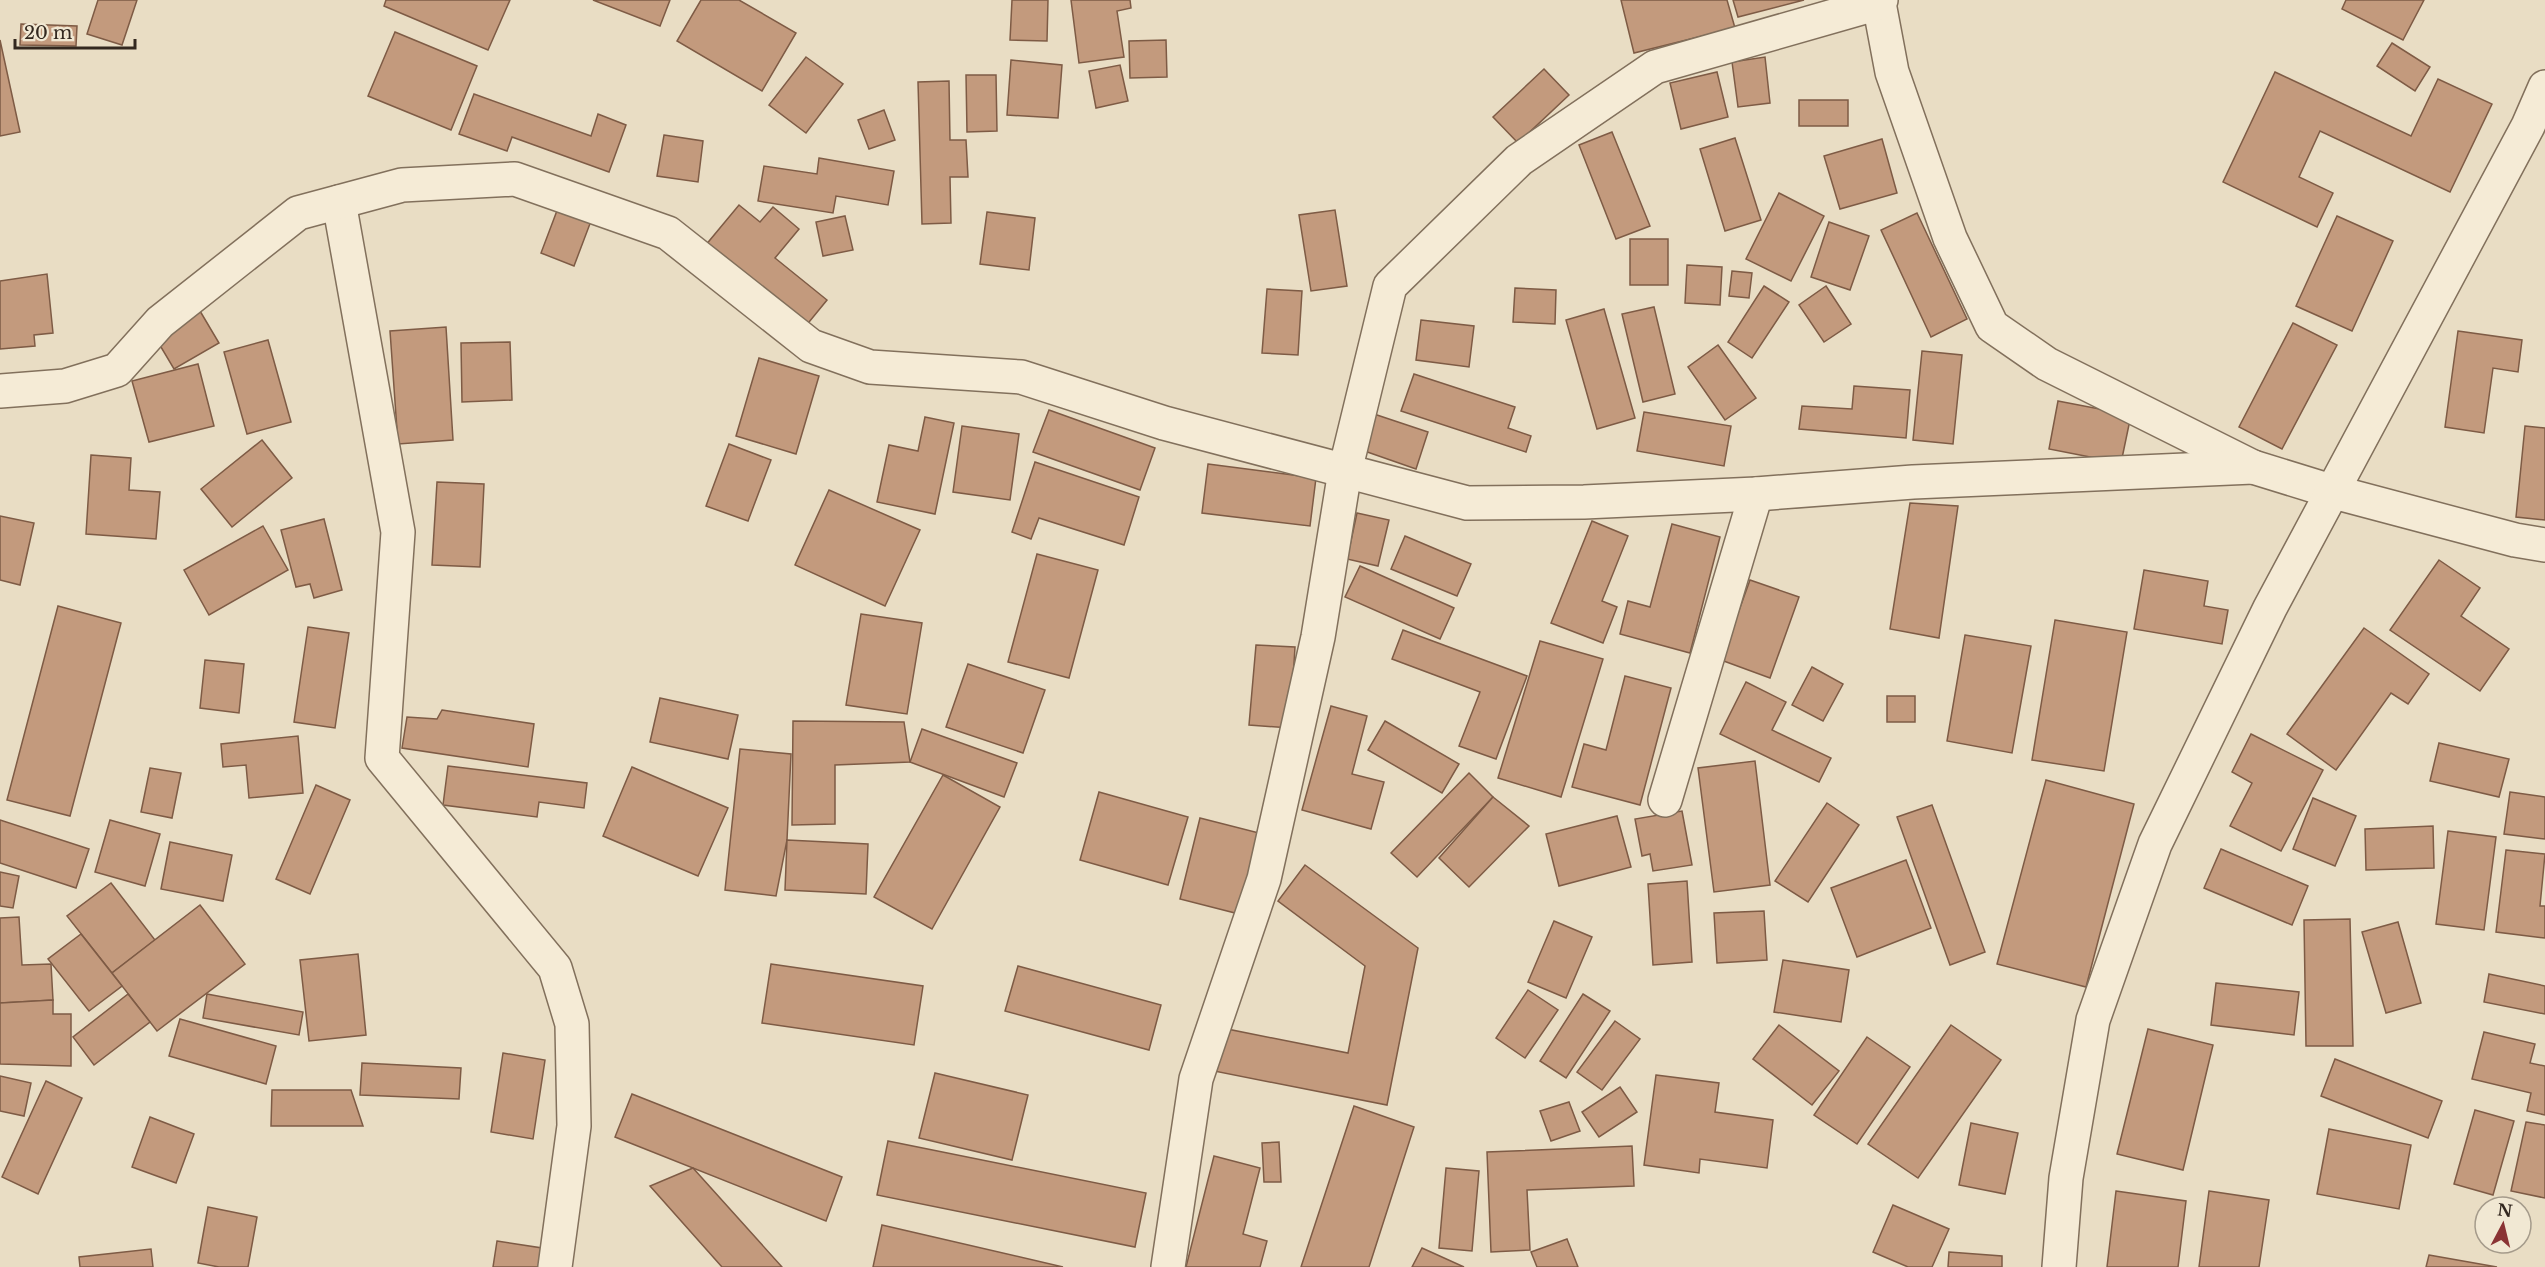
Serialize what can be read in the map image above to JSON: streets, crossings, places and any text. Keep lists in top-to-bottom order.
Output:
{
  "scale_bar": "20 m",
  "north": "top"
}
